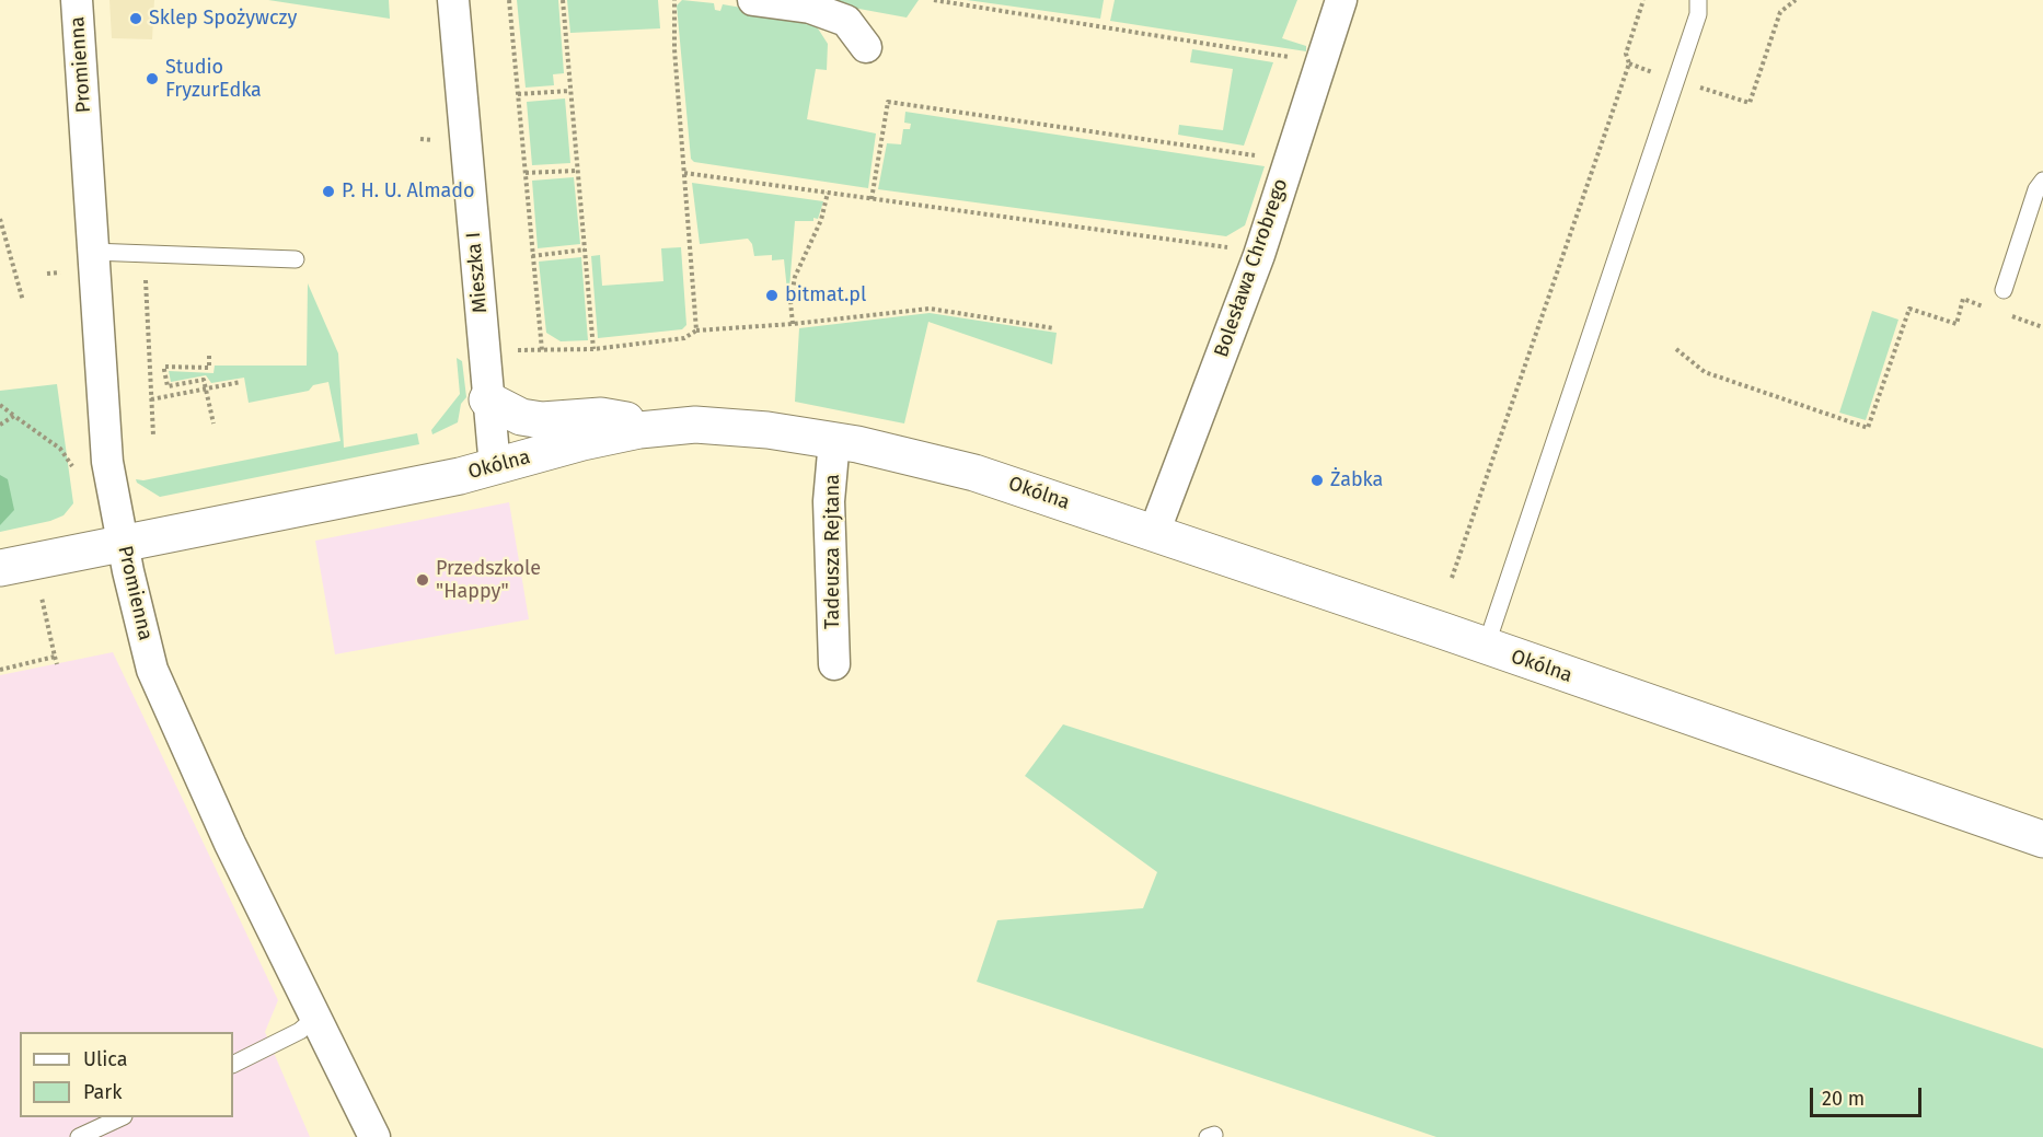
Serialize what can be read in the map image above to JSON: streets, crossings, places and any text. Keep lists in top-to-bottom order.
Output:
{
  "streets": {
    "street": [
      "Promienna",
      "Bolesława Chrobrego",
      "Mieszka I",
      "Okólna",
      "Tadeusza Rejtana"
    ]
  },
  "crossings": [
    ["Promienna", "Okólna"],
    ["Bolesława Chrobrego", "Okólna"],
    ["Mieszka I", "Okólna"],
    ["Okólna", "Tadeusza Rejtana"]
  ],
  "places": [
    "Sklep Spożywczy",
    "Studio FryzurEdka",
    "P. H. U. Almado",
    "bitmat.pl",
    "Żabka",
    "Przedszkole \"Happy\""
  ],
  "legend": ["Ulica", "Park"],
  "scale_bar": "20 m"
}
